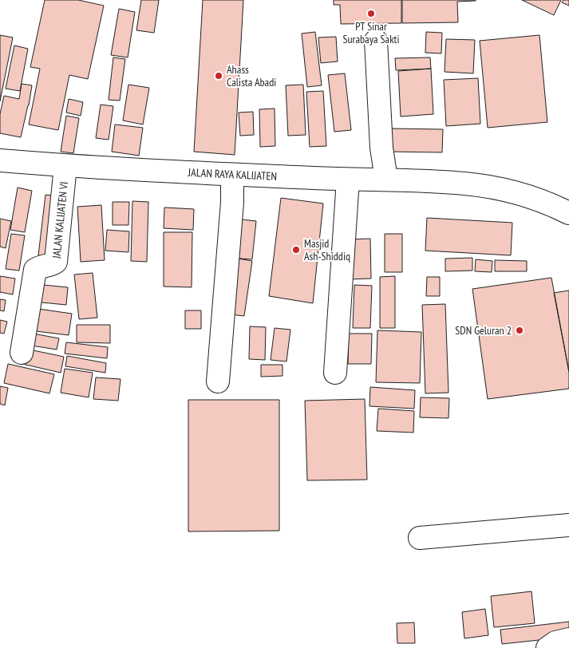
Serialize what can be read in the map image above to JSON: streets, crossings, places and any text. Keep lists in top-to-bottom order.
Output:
{
  "streets": {
    "main road": ["JALAN RAYA KALIJATEN", "JALAN KALIJATEN VI"]
  },
  "crossings": [
    ["JALAN RAYA KALIJATEN", "JALAN KALIJATEN VI"]
  ],
  "places": [
    "PT Sinar Surabaya Sakti",
    "Ahass Calista Abadi",
    "Masjid Ash-Shiddiq",
    "SDN Geluran 2"
  ]
}
